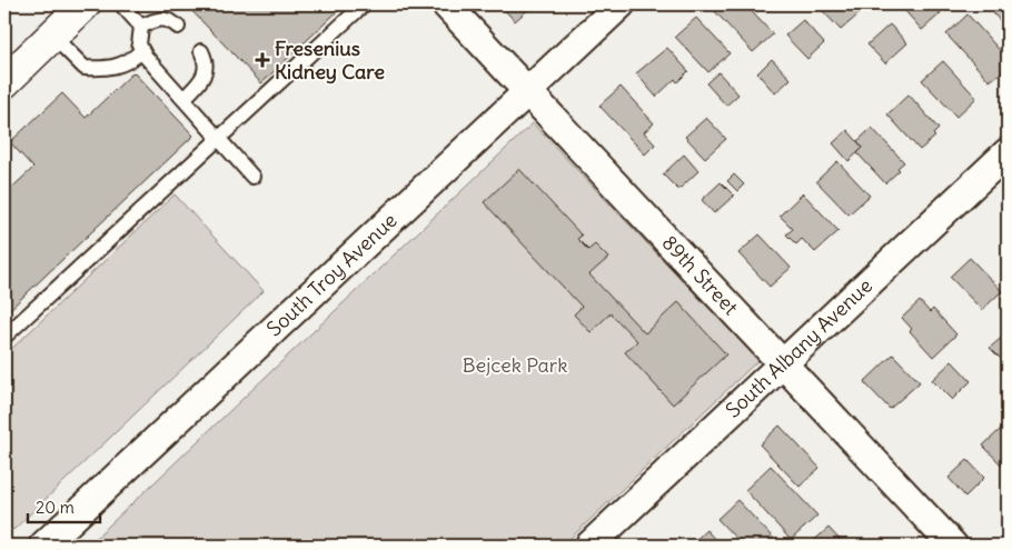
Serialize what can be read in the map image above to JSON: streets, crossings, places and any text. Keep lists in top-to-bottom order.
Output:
{
  "streets": {
    "street": ["89th Street", "South Troy Avenue", "South Albany Avenue"]
  },
  "crossings": [
    ["89th Street", "South Troy Avenue"],
    ["89th Street", "South Albany Avenue"]
  ],
  "parks": ["Bejcek Park"],
  "places": {
    "health": ["Fresenius Kidney Care"]
  },
  "scale_bar": "20 m"
}
